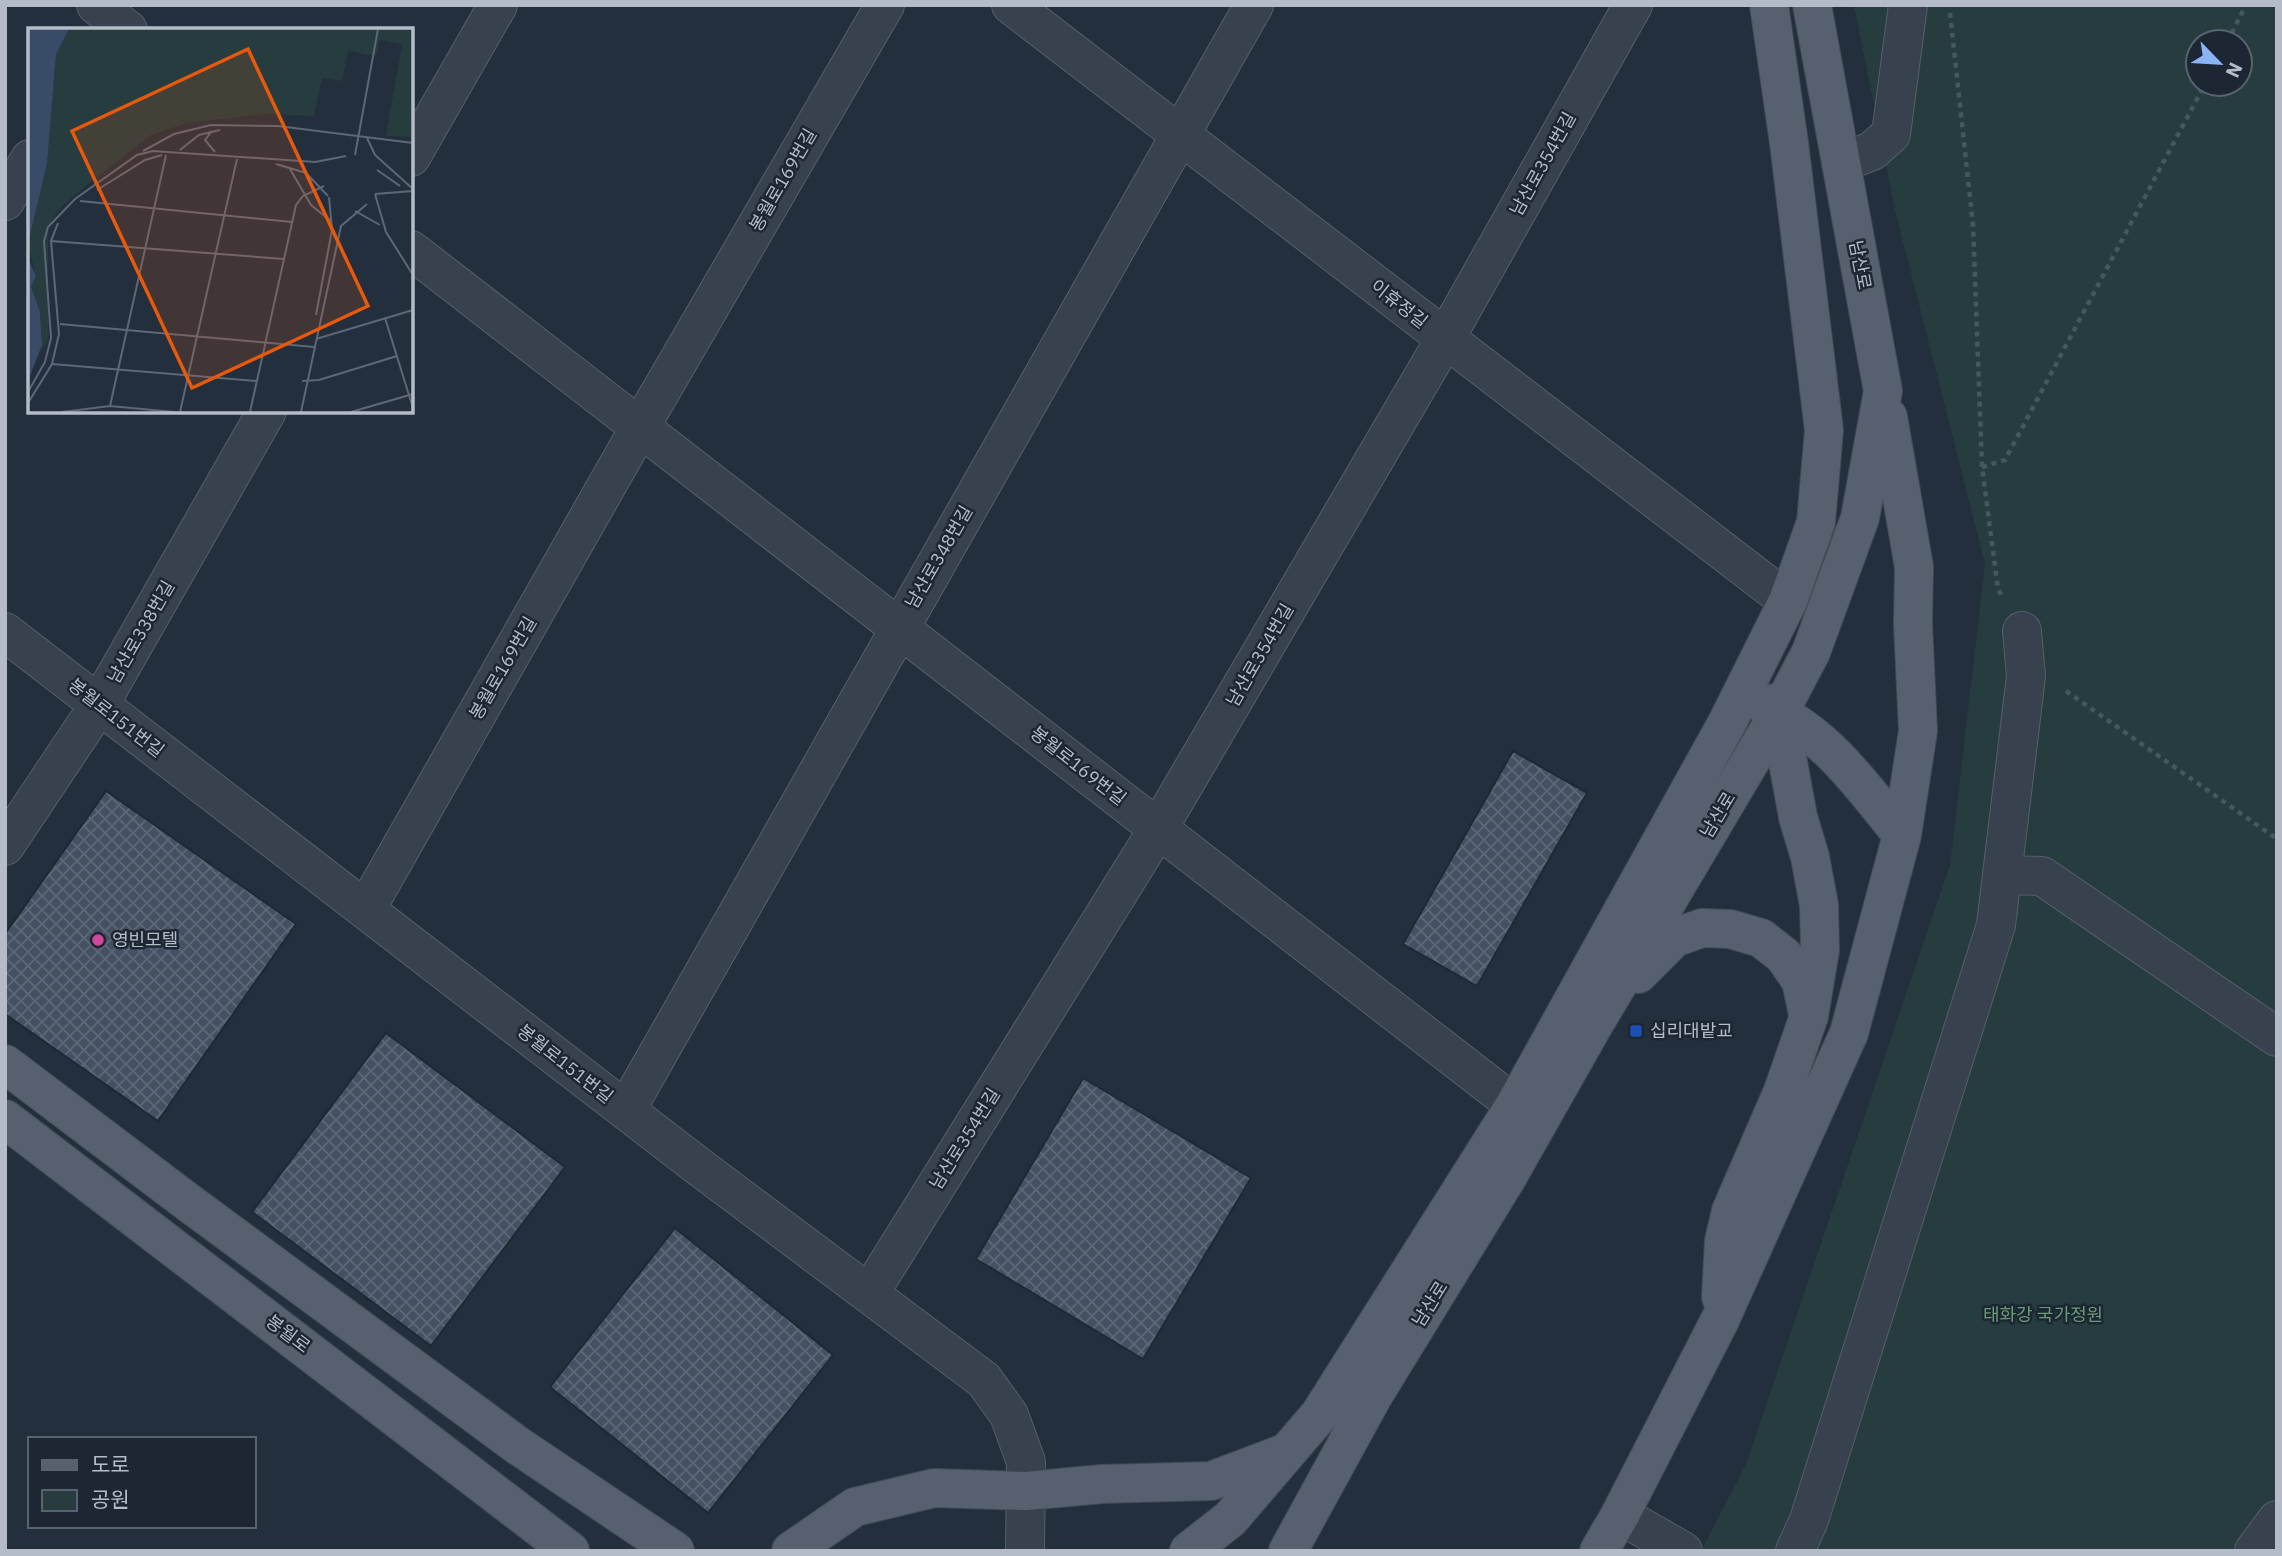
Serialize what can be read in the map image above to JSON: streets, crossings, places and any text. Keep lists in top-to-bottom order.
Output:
{
  "streets": {
    "main road": ["남산로", "봉월로"],
    "street": [
      "남산로354번길",
      "봉월로169번길",
      "이휴정길",
      "남산로348번길",
      "남산로338번길",
      "봉월로151번길"
    ]
  },
  "crossings": [
    ["남산로354번길", "봉월로169번길"],
    ["남산로354번길", "이휴정길"],
    ["남산로354번길", "봉월로151번길"],
    ["봉월로169번길", "남산로"],
    ["봉월로169번길", "남산로348번길"],
    ["봉월로169번길", "봉월로151번길"],
    ["남산로", "이휴정길"],
    ["이휴정길", "남산로348번길"],
    ["남산로348번길", "봉월로151번길"],
    ["남산로338번길", "봉월로151번길"]
  ],
  "parks": ["태화강 국가정원"],
  "places": {
    "other": ["영빈모텔"],
    "transit": ["십리대밭교"]
  },
  "legend": ["도로", "공원"],
  "north": "bottom right"
}
